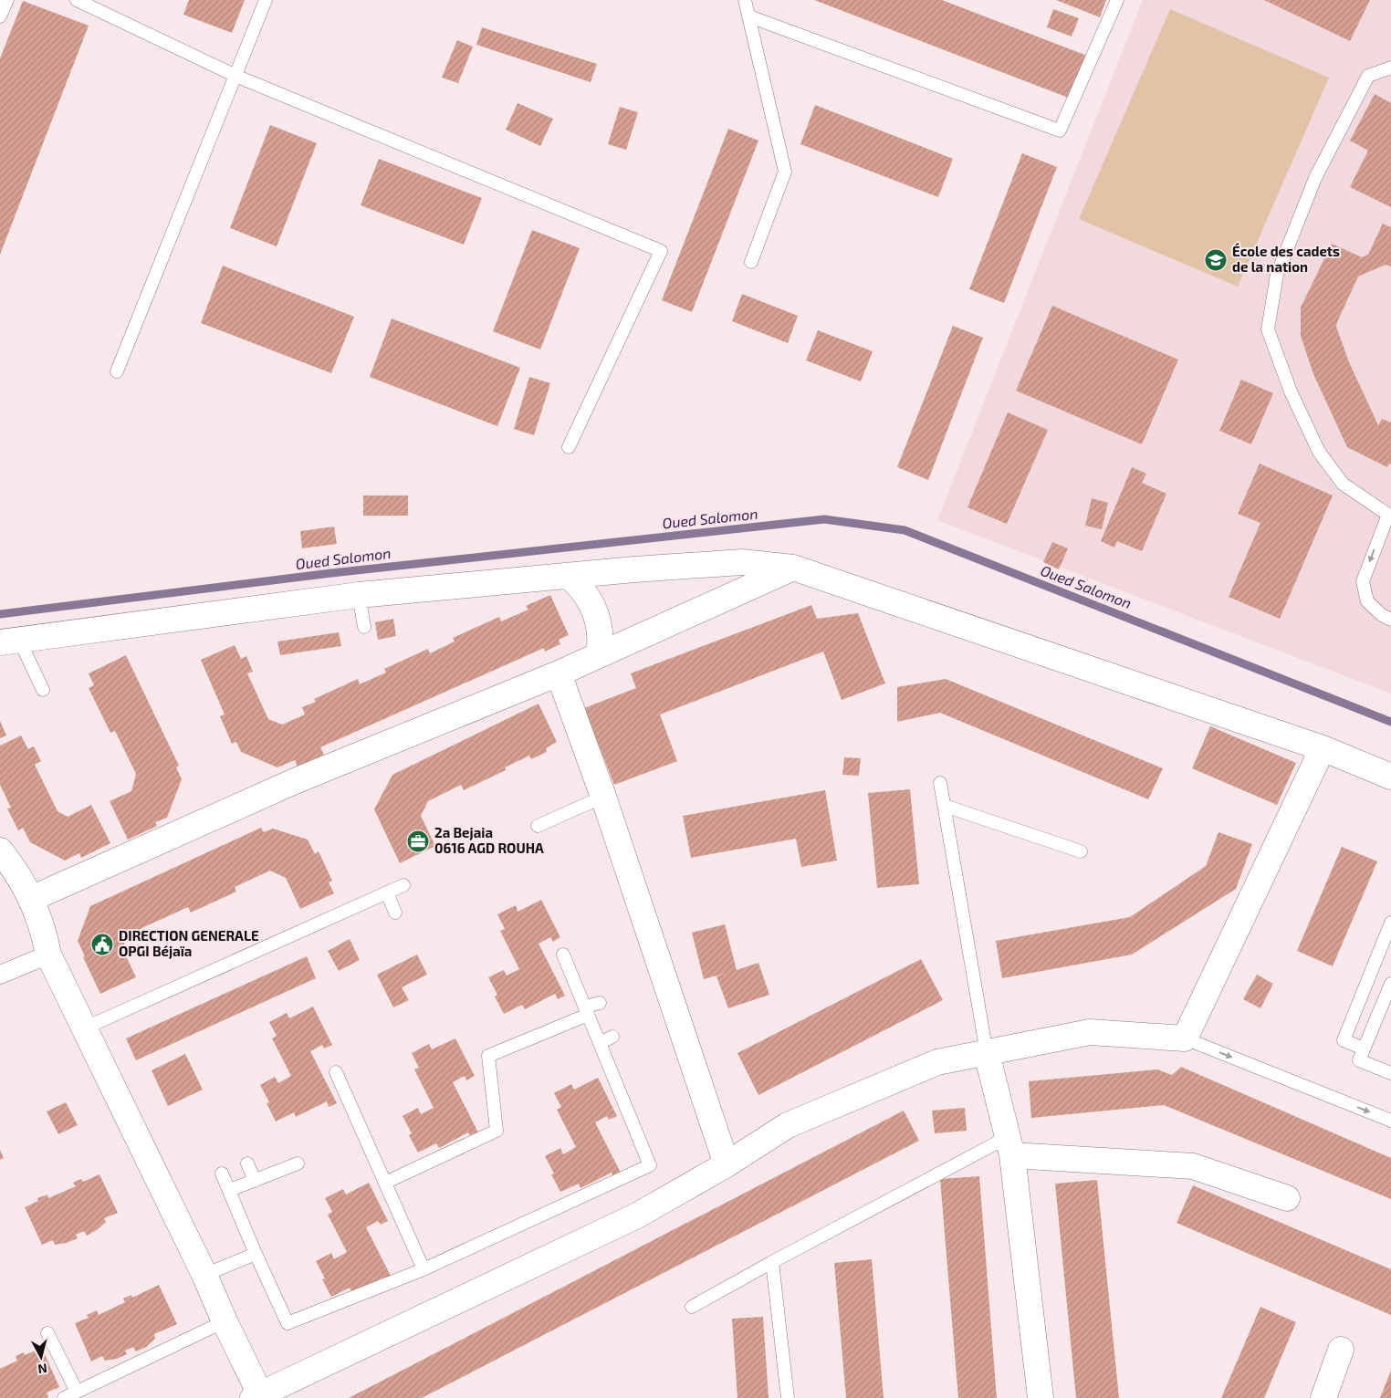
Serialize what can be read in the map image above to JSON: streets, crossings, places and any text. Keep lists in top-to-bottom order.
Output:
{
  "water": ["Oued Salomon"],
  "places": {
    "school or university": ["École des cadets de la nation"],
    "office": ["2a Bejaia 0616 AGD ROUHA"],
    "public building": ["DIRECTION GENERALE OPGI Béjaïa"]
  },
  "north": "bottom"
}
